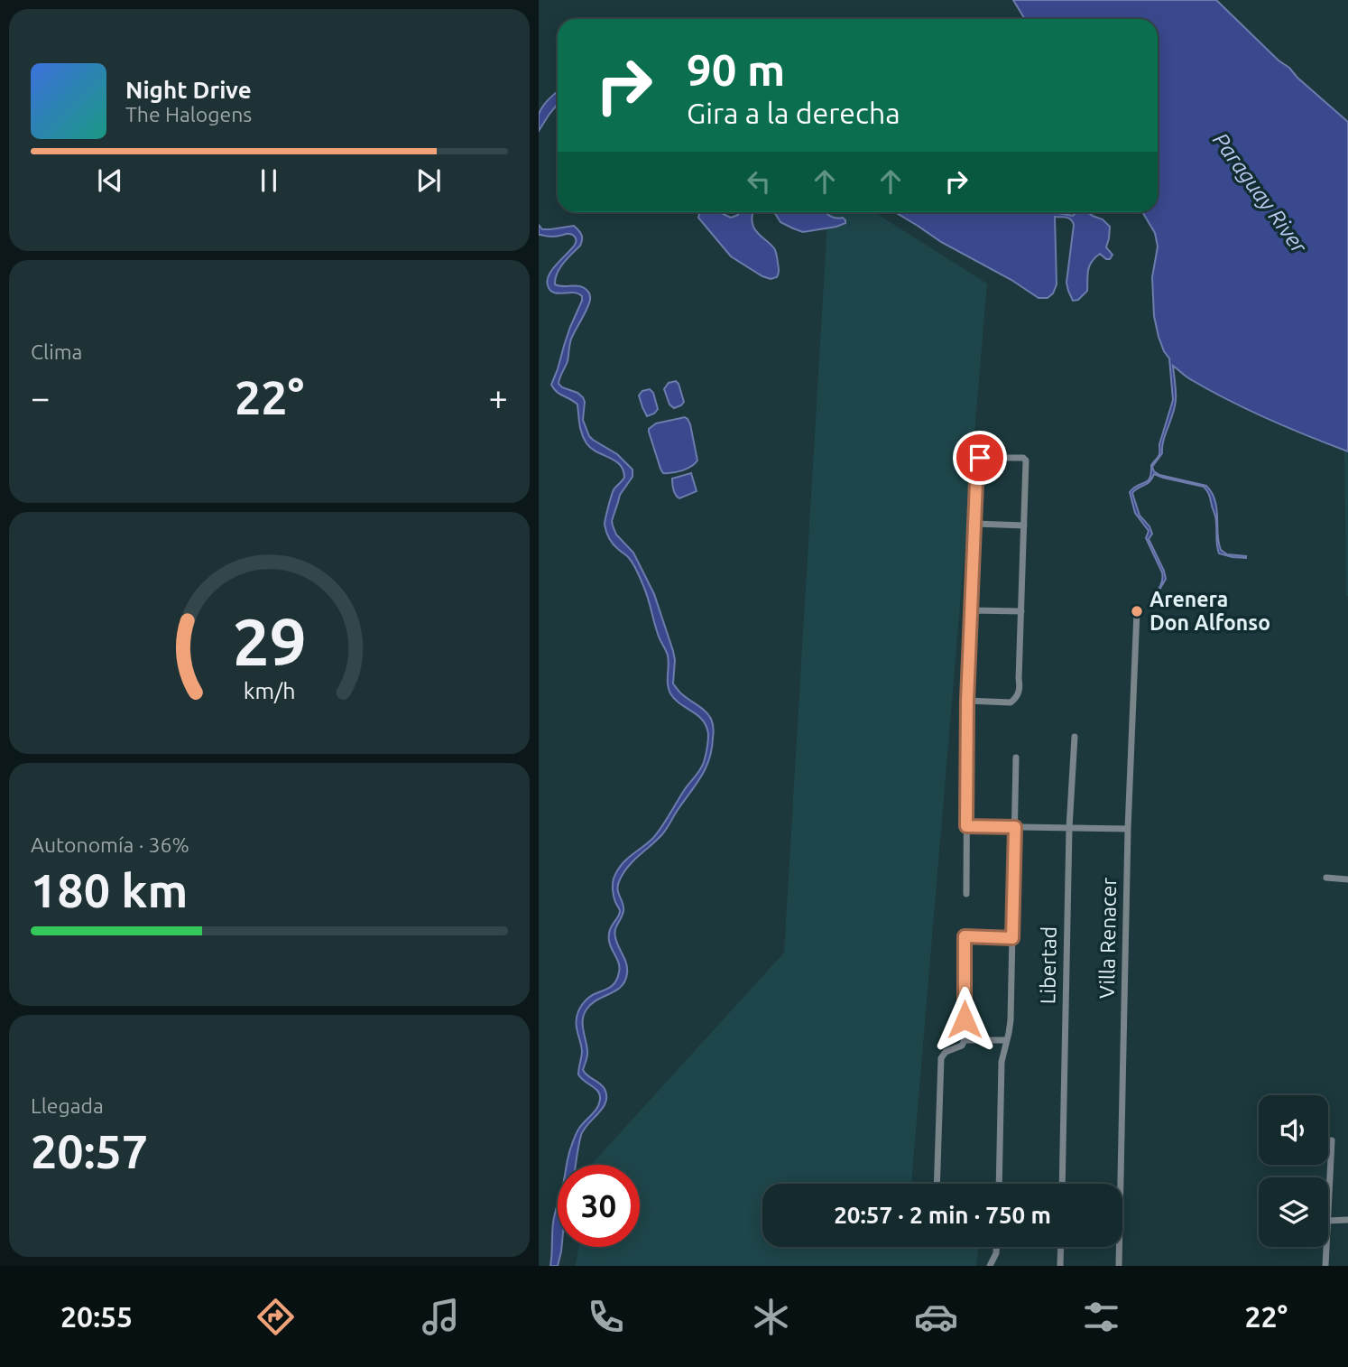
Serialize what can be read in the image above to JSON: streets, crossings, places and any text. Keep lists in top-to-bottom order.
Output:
{
  "streets": {
    "street": ["Villa Renacer", "Libertad"]
  },
  "water": ["Paraguay River"],
  "places": ["Arenera Don Alfonso"],
  "page": {
    "turn": ["90 m", "Gira a la derecha"],
    "song": ["Night Drive", "The Halogens"],
    "tile": [
      "Clima",
      ["Autonomía · 36%", "180 km"],
      ["Llegada", "20:57"]
    ],
    "heat": ["−", "22°", "+"],
    "limit": "30",
    "trip": "20:57 · 2 min · 750 m",
    "tabs": ["20:55", "22°"],
    "gauge": ["29", "km/h"]
  }
}
